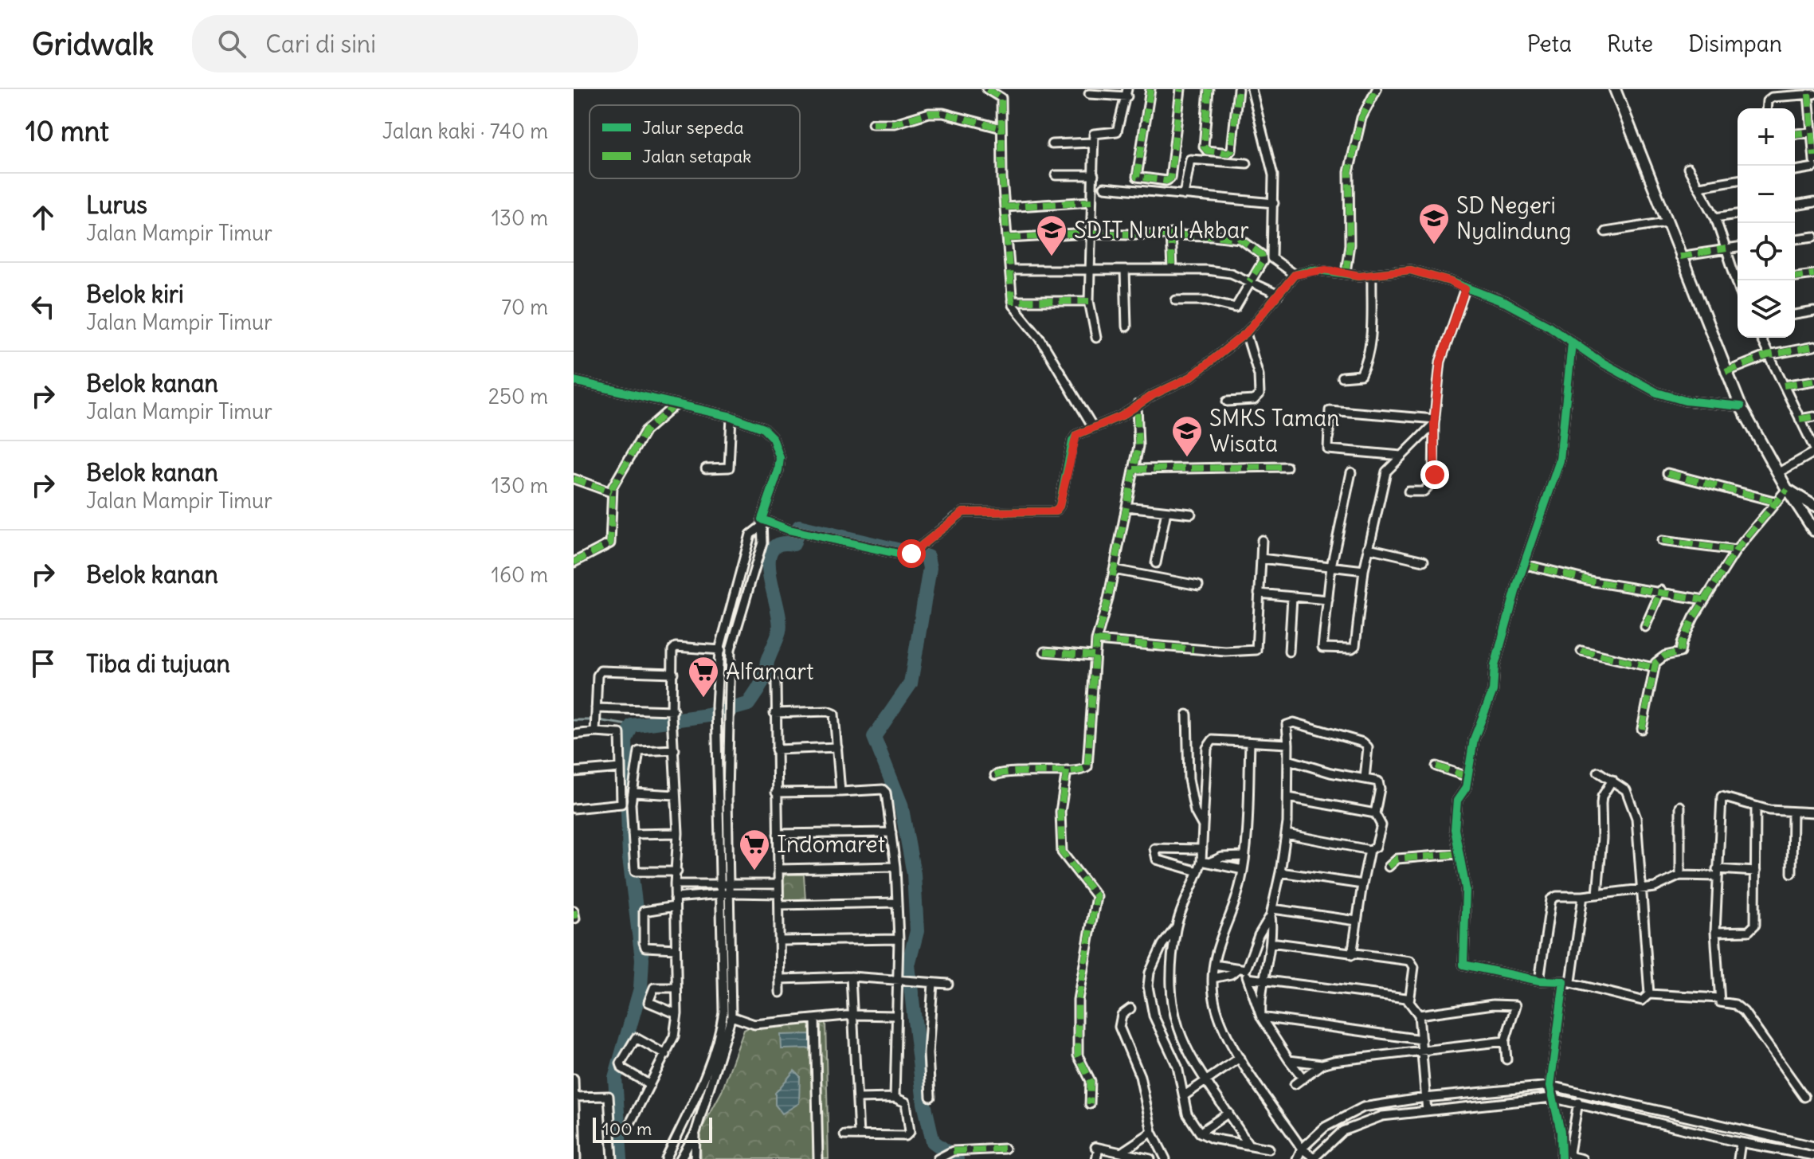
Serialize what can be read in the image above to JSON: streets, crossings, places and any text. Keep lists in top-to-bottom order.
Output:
{
  "places": {
    "school or university": ["SD Negeri Nyalindung", "SDIT Nurul Akbar", "SMKS Taman Wisata"],
    "supermarket": ["Alfamart", "Indomaret"]
  },
  "legend": ["Jalur sepeda", "Jalan setapak"],
  "scale_bar": "100 m",
  "page": {
    "header": "Gridwalk",
    "search": "Cari di sini",
    "nav": ["Peta", "Rute", "Disimpan"],
    "heading": ["10 mnt", "Jalan kaki · 740 m"],
    "map_buttons": ["+", "−"],
    "list": [
      ["Lurus", "Jalan Mampir Timur", "130 m"],
      ["Belok kiri", "Jalan Mampir Timur", "70 m"],
      ["Belok kanan", "Jalan Mampir Timur", "250 m"],
      ["Belok kanan", "Jalan Mampir Timur", "130 m"],
      ["Belok kanan", "160 m"],
      "Tiba di tujuan"
    ],
    "scale": "100 m"
  }
}
